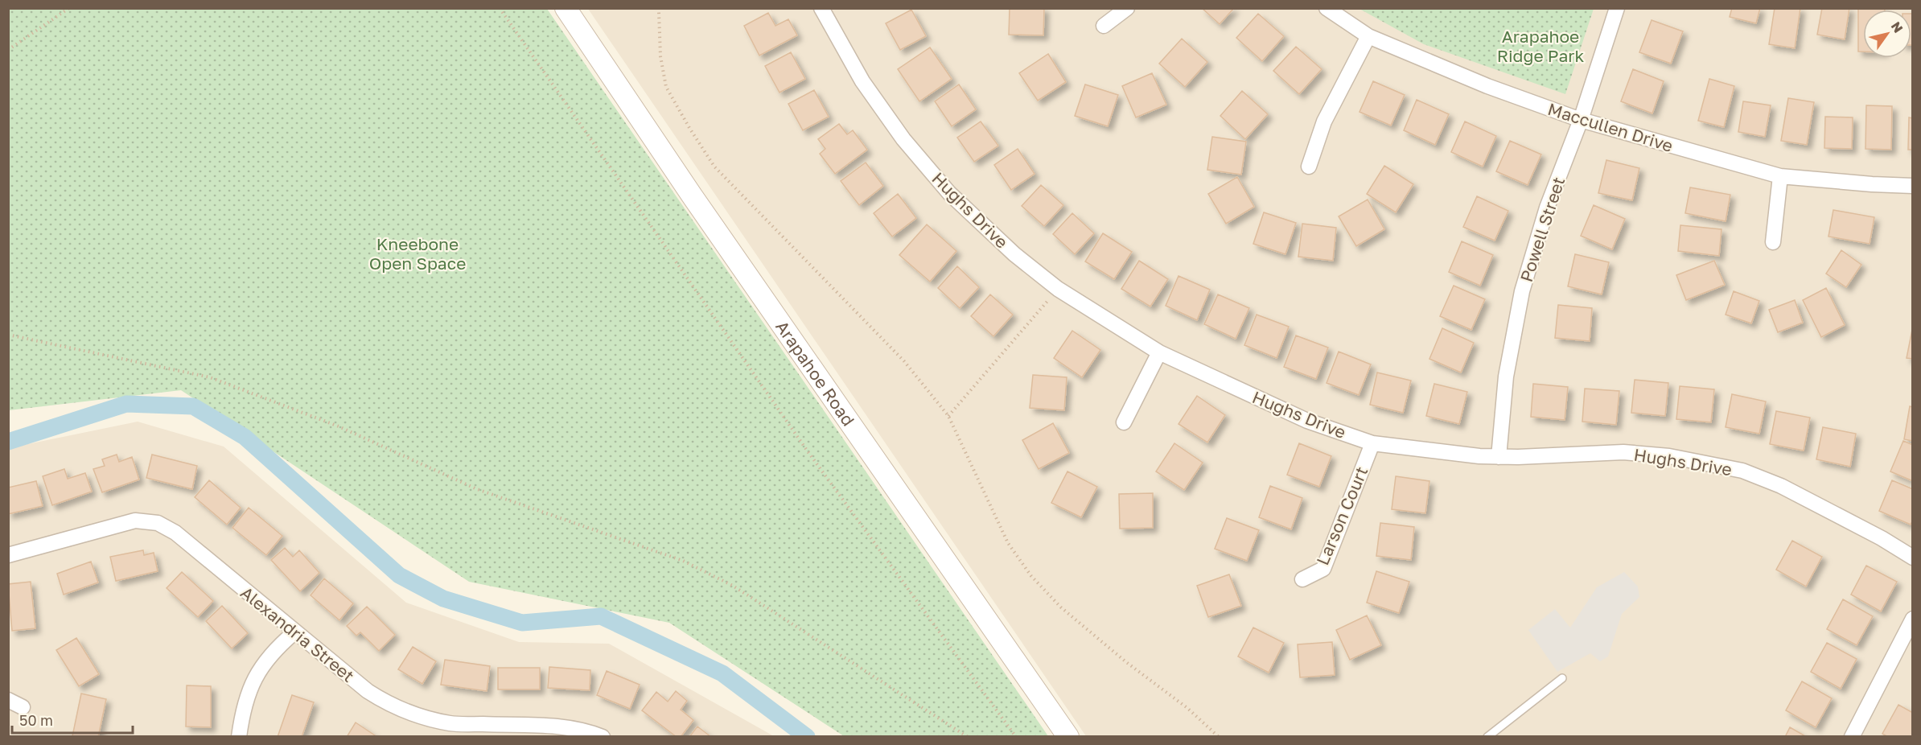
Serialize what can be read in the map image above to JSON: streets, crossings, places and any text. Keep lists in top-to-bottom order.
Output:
{
  "streets": {
    "main road": ["Arapahoe Road"],
    "street": [
      "Maccullen Drive",
      "Hughs Drive",
      "Powell Street",
      "Larson Court",
      "Alexandria Street"
    ]
  },
  "crossings": [
    ["Maccullen Drive", "Powell Street"],
    ["Hughs Drive", "Powell Street"],
    ["Hughs Drive", "Larson Court"]
  ],
  "parks": ["Arapahoe Ridge Park", "Kneebone Open Space"],
  "scale_bar": "50 m",
  "north": "top right"
}
